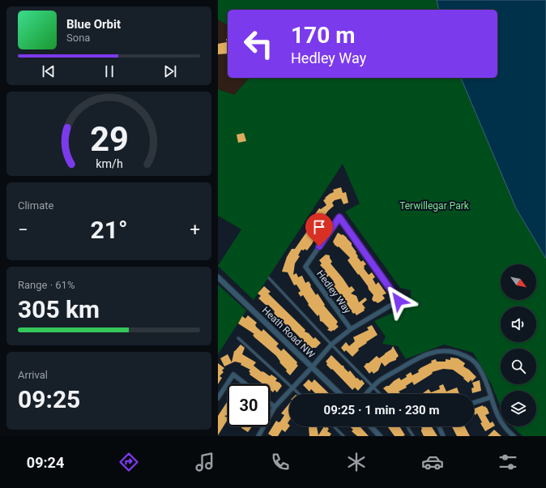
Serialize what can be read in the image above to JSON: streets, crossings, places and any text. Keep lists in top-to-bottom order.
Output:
{
  "streets": {
    "street": ["Hedley Way", "Heath Road NW"]
  },
  "crossings": [
    ["Hedley Way", "Heath Road NW"]
  ],
  "parks": ["Terwillegar Park"],
  "north": "bottom right",
  "page": {
    "turn": ["170 m", "Hedley Way"],
    "song": ["Blue Orbit", "Sona"],
    "tile": [
      "Climate",
      ["Range · 61%", "305 km"],
      ["Arrival", "09:25"]
    ],
    "heat": ["−", "21°", "+"],
    "limit": "30",
    "trip": "09:25 · 1 min · 230 m",
    "tabs": "09:24",
    "gauge": ["29", "km/h"]
  }
}
